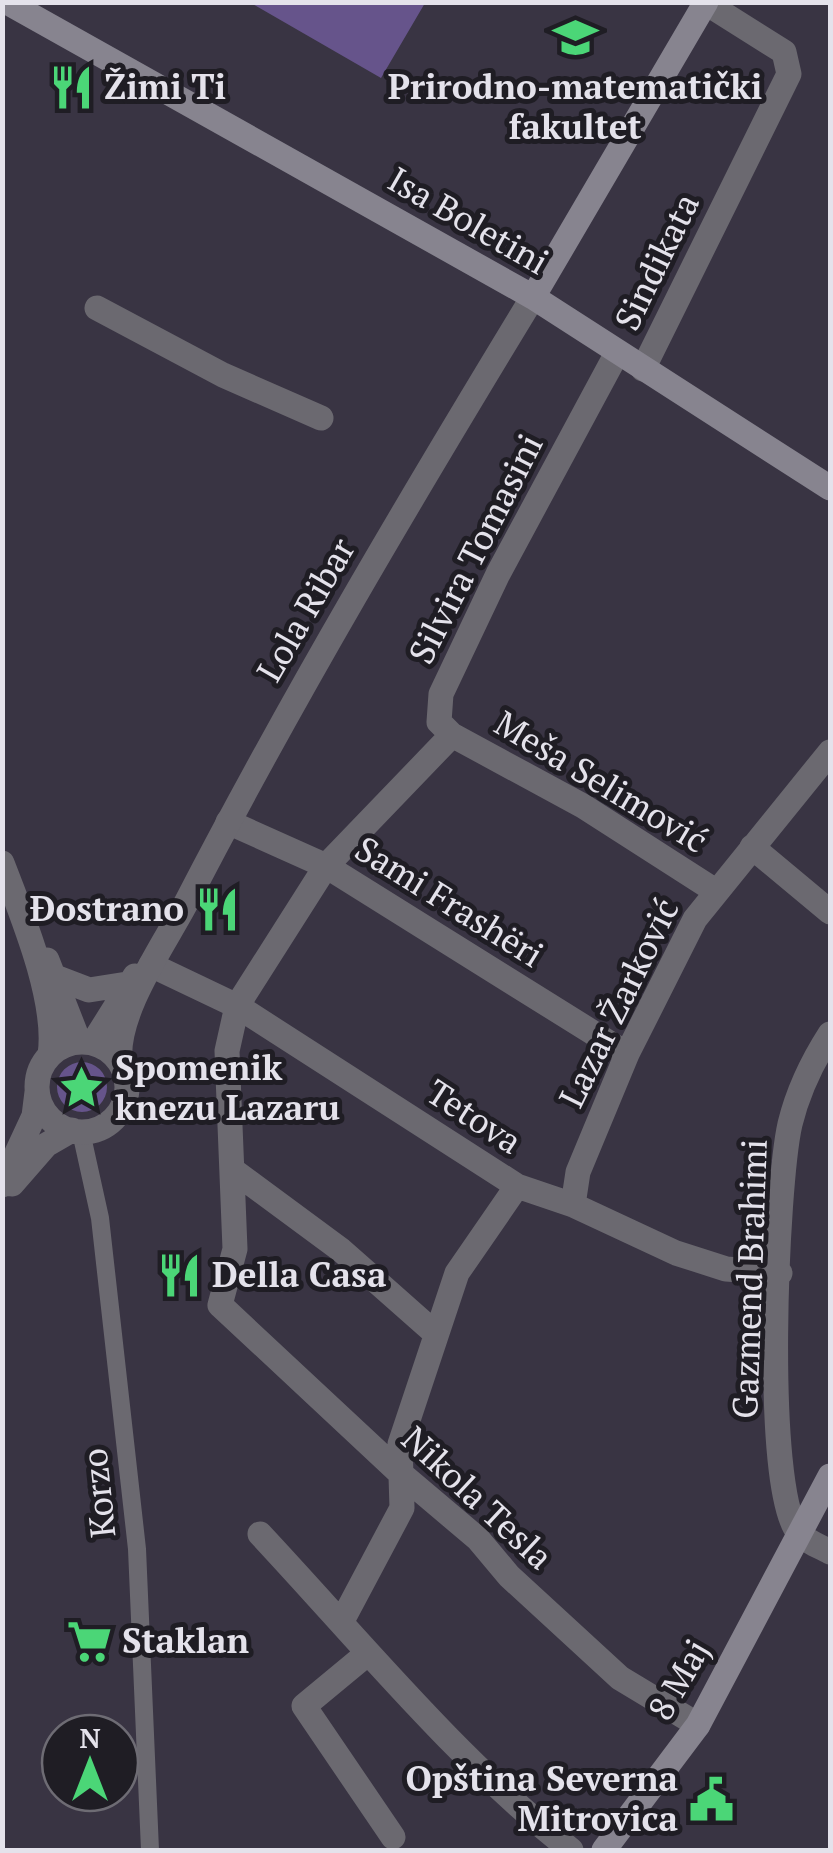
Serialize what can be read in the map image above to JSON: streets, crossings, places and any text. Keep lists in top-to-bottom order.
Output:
{
  "streets": {
    "main road": ["Isa Boletini", "8 Maj"],
    "street": [
      "Sindikata",
      "Silvira Tomasini",
      "Lola Ribar",
      "Meša Selimović",
      "Sami Frashëri",
      "Lazar Žarković",
      "Tetova",
      "Gazmend Brahimi",
      "Korzo",
      "Nikola Tesla"
    ]
  },
  "crossings": [
    ["Isa Boletini", "Sindikata"],
    ["Isa Boletini", "Silvira Tomasini"],
    ["Isa Boletini", "Lola Ribar"],
    ["Silvira Tomasini", "Meša Selimović"],
    ["Lola Ribar", "Sami Frashëri"],
    ["Lola Ribar", "Tetova"],
    ["Lola Ribar", "Korzo"],
    ["Meša Selimović", "Lazar Žarković"],
    ["Sami Frashëri", "Lazar Žarković"],
    ["Lazar Žarković", "Tetova"],
    ["Tetova", "Gazmend Brahimi"],
    ["Gazmend Brahimi", "8 Maj"],
    ["Nikola Tesla", "8 Maj"]
  ],
  "places": {
    "school or university": ["Prirodno-matematički fakultet"],
    "restaurant": ["Žimi Ti", "Đostrano", "Della Casa"],
    "place": ["Spomenik knezu Lazaru"],
    "supermarket": ["Staklan"],
    "public building": ["Opština Severna Mitrovica"]
  },
  "north": "top"
}
